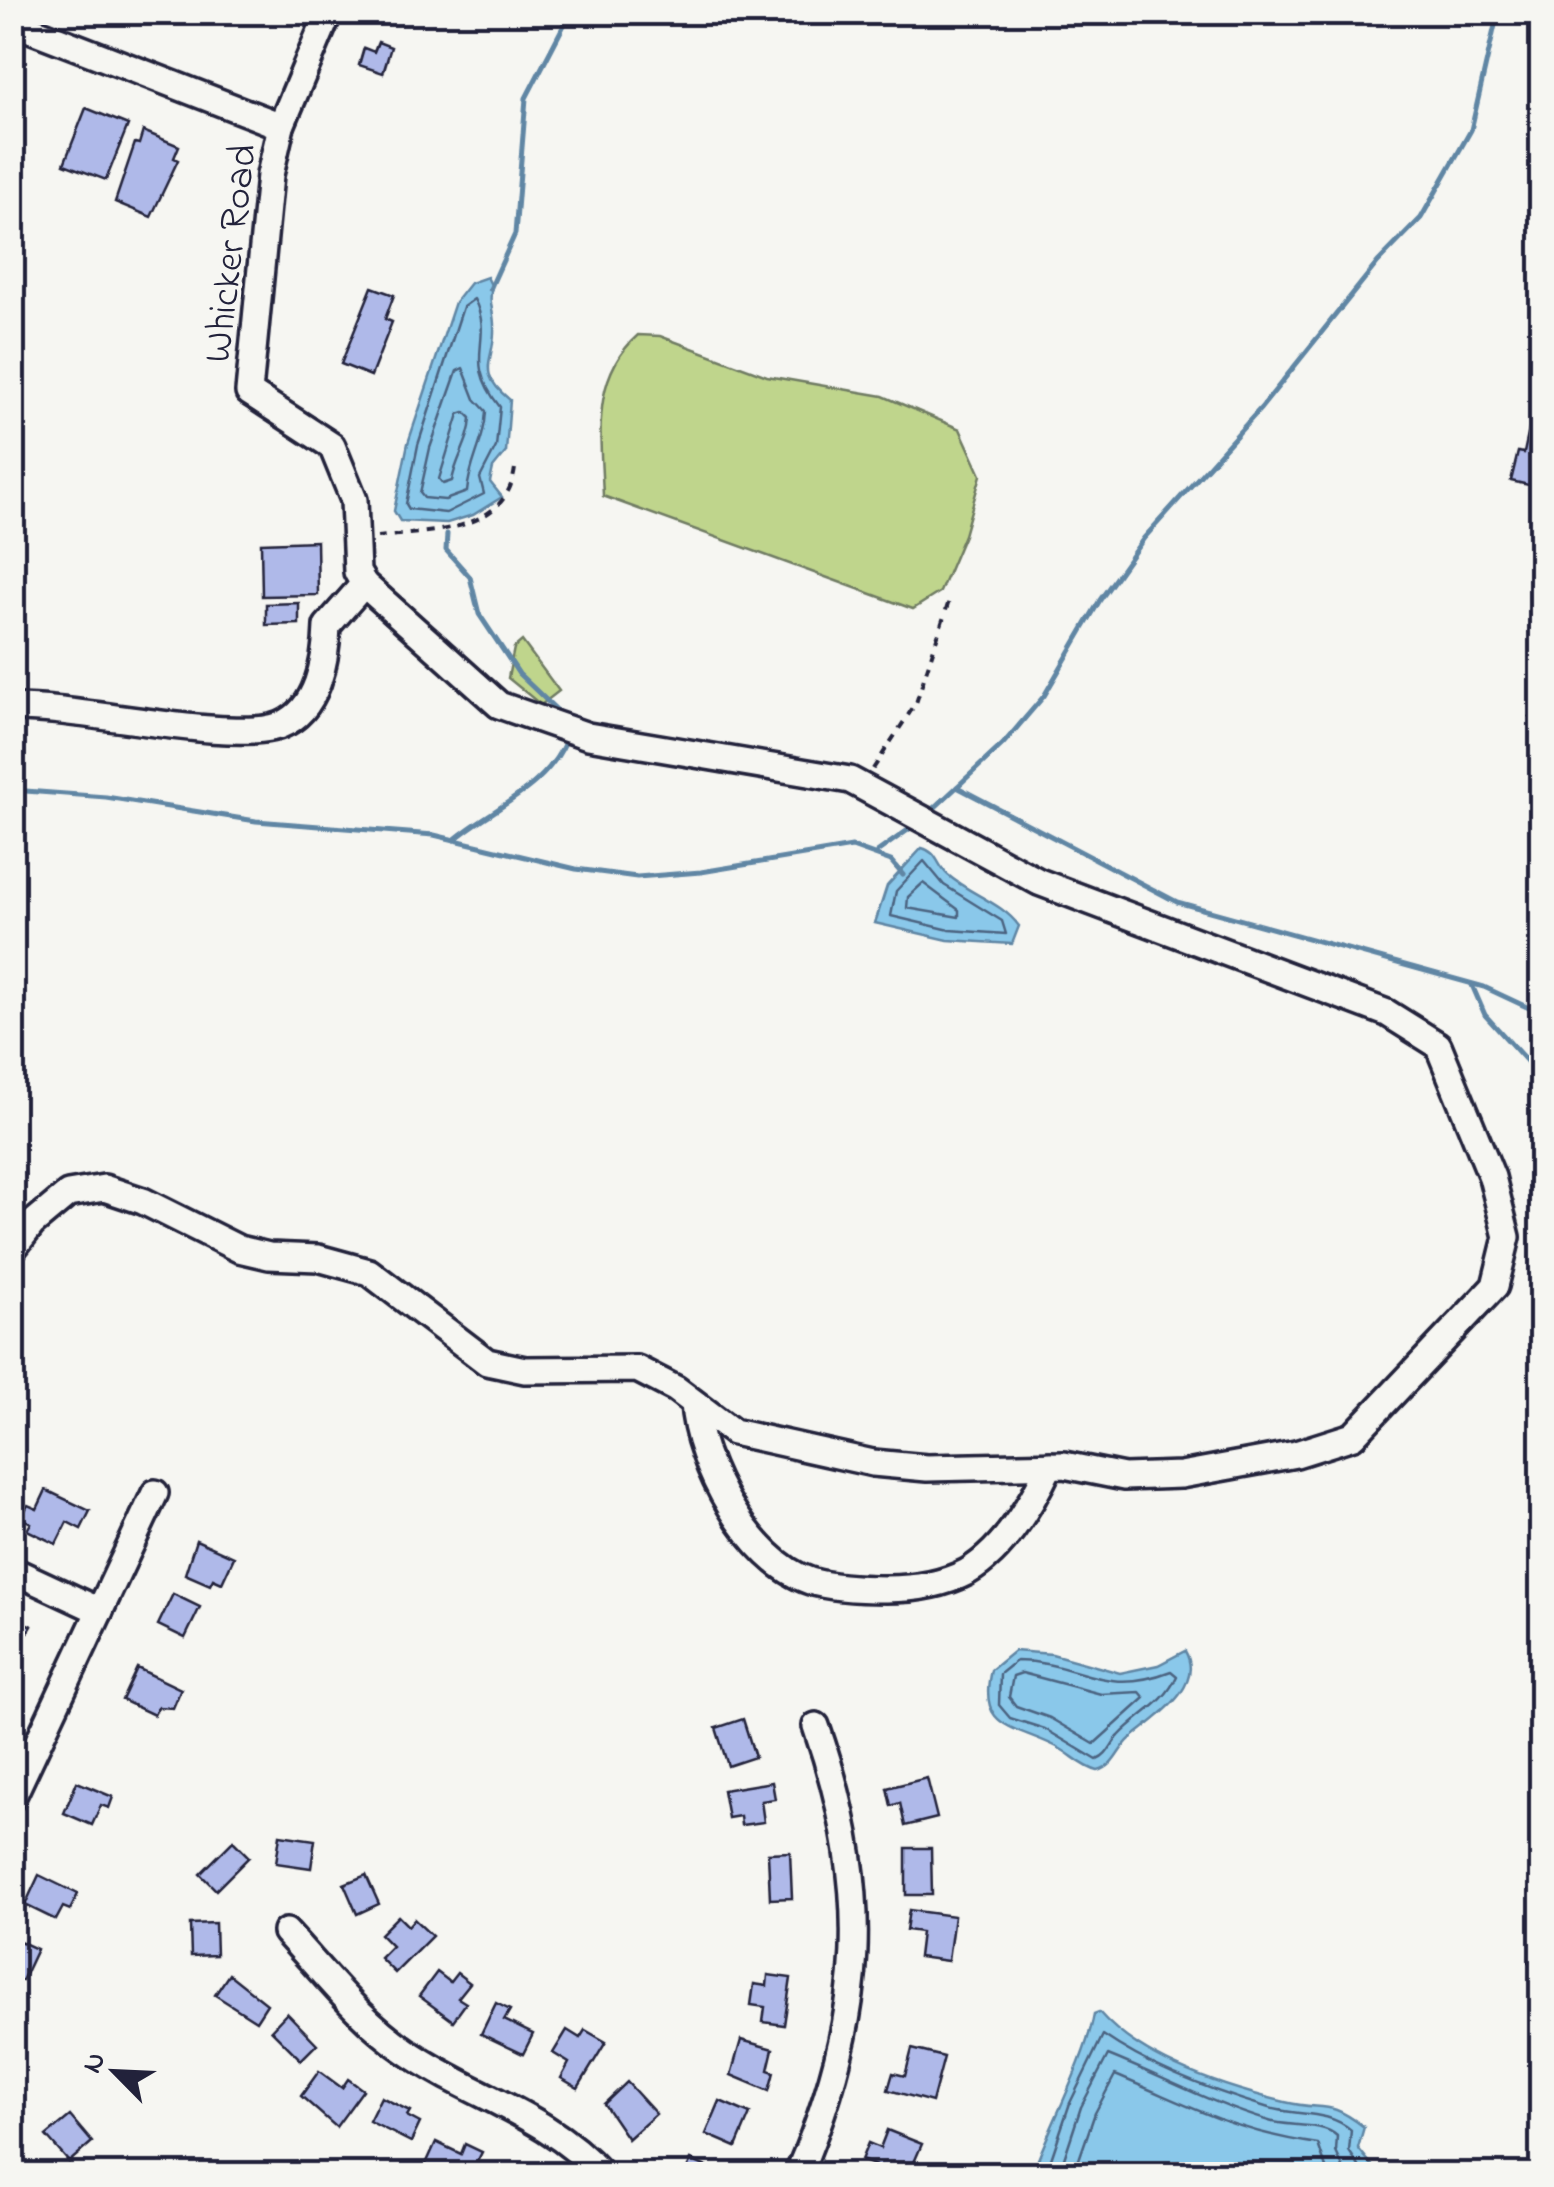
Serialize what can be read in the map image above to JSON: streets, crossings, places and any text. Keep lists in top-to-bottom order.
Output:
{
  "streets": {
    "street": ["Whicker Road"]
  },
  "north": "top left"
}
